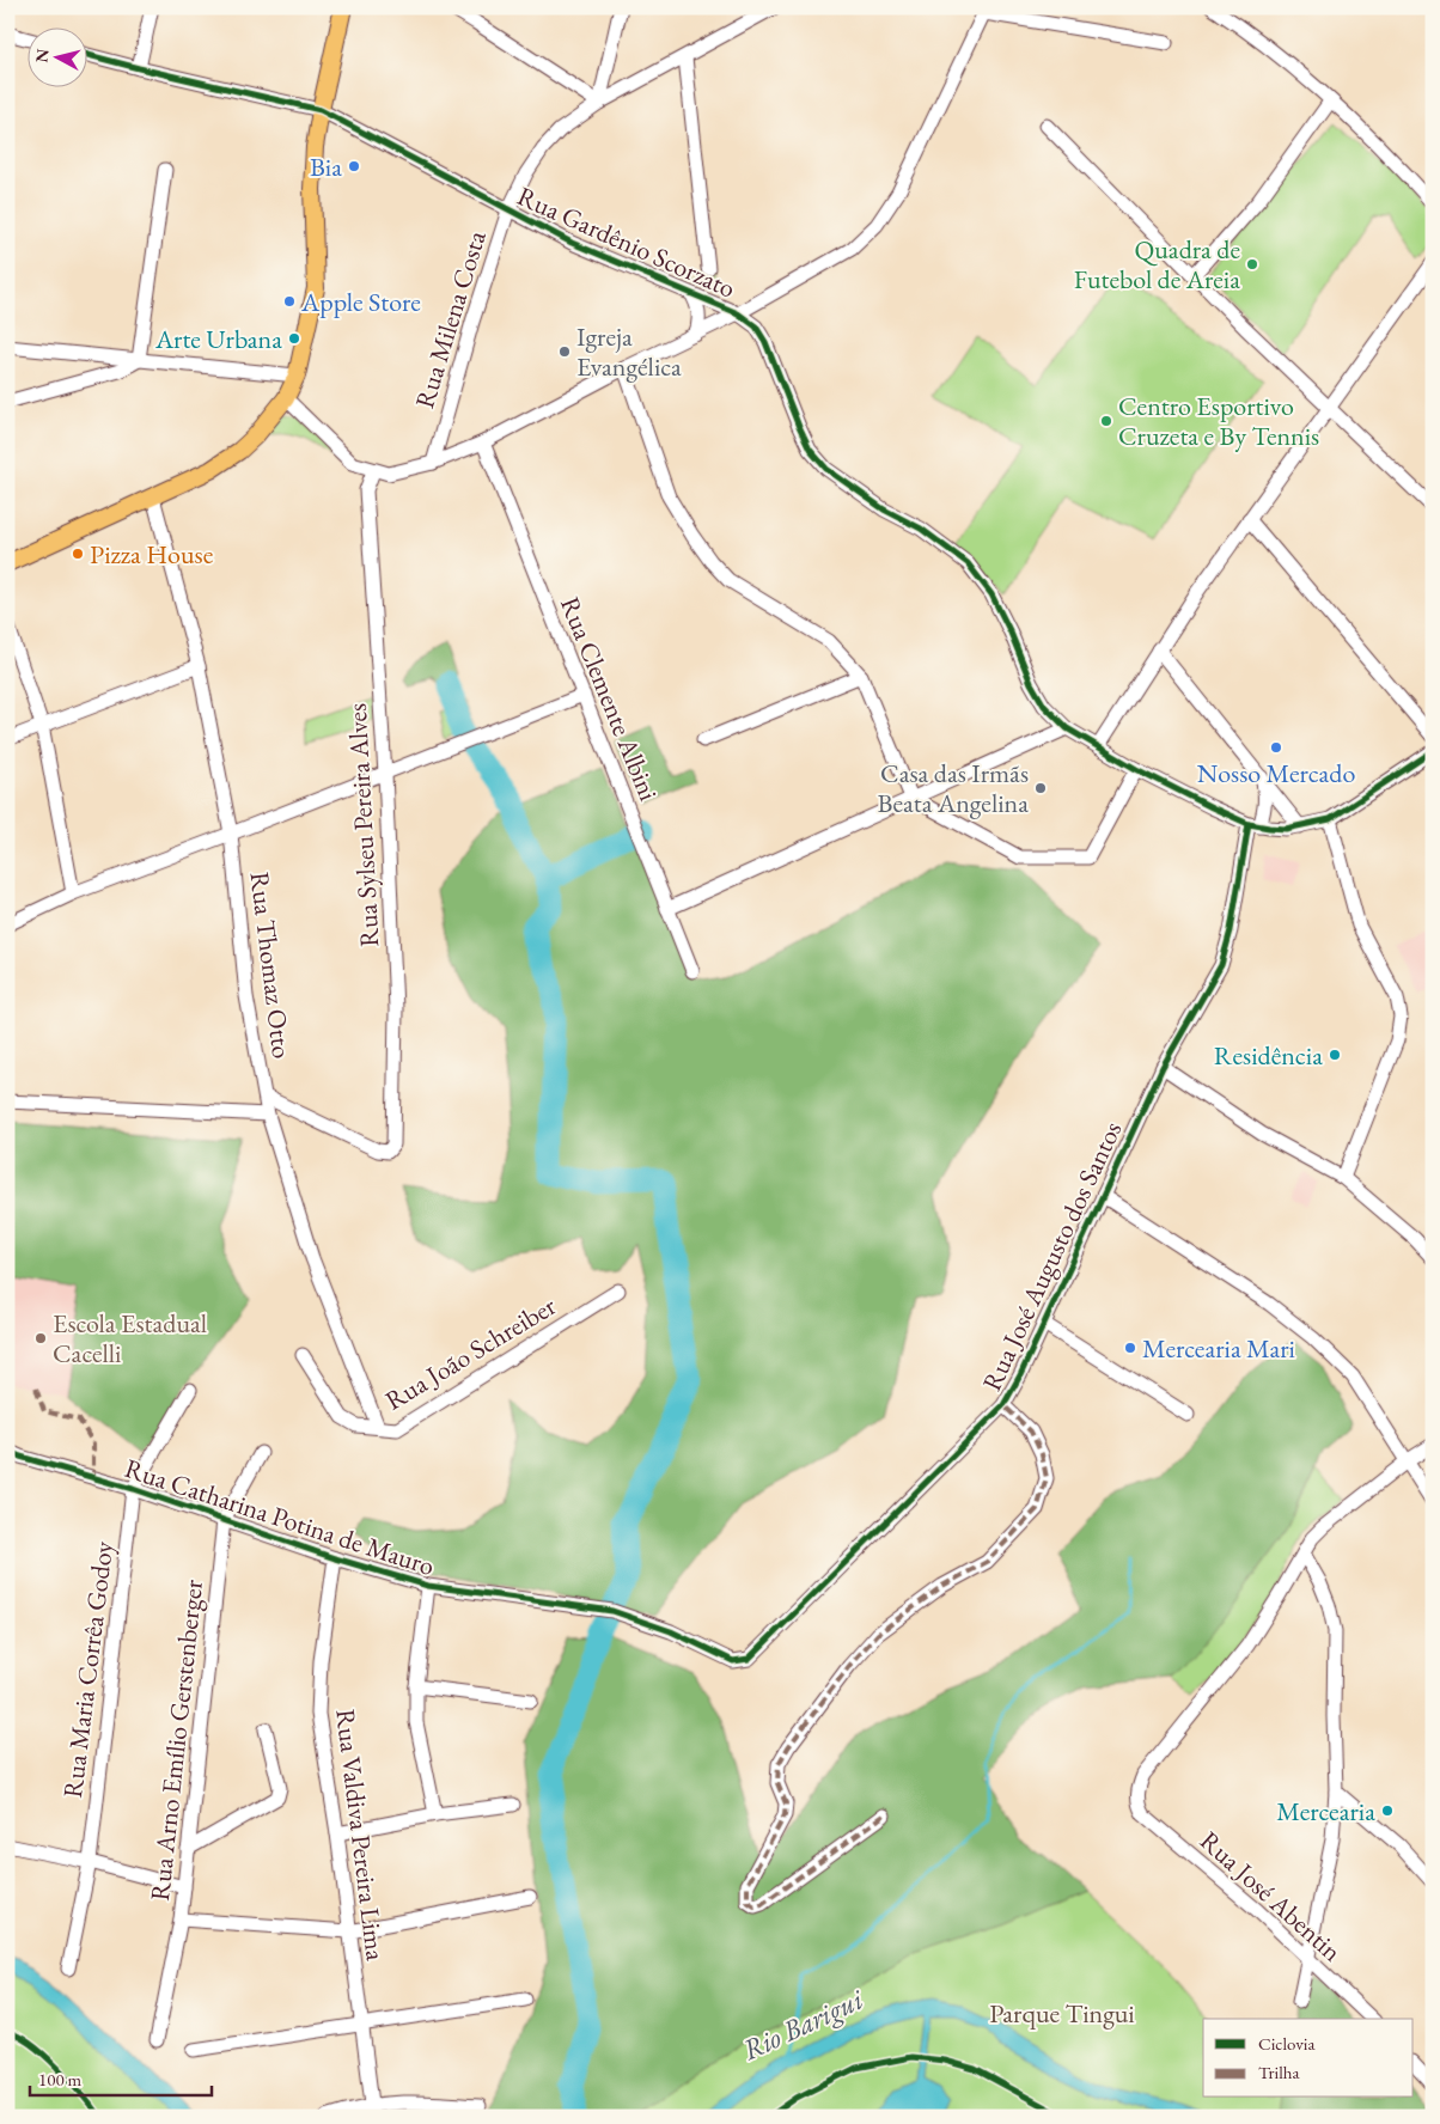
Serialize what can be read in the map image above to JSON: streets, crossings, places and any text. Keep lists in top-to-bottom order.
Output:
{
  "streets": {
    "street": [
      "Rua Gardênio Scorzato",
      "Rua Milena Costa",
      "Rua Clemente Albini",
      "Rua Sylseu Pereira Alves",
      "Rua Thomaz Otto",
      "Rua José Augusto dos Santos",
      "Rua João Schreiber",
      "Rua Catharina Potina de Mauro",
      "Rua Maria Corrêa Godoy",
      "Rua Arno Emílio Gerstenberger",
      "Rua Valdiva Pereira Lima",
      "Rua José Abentin"
    ]
  },
  "crossings": [
    ["Rua Gardênio Scorzato", "Rua Milena Costa"],
    ["Rua Gardênio Scorzato", "Rua José Augusto dos Santos"],
    ["Rua Sylseu Pereira Alves", "Rua Thomaz Otto"],
    ["Rua Thomaz Otto", "Rua João Schreiber"],
    ["Rua José Augusto dos Santos", "Rua Catharina Potina de Mauro"],
    ["Rua Catharina Potina de Mauro", "Rua Maria Corrêa Godoy"],
    ["Rua Catharina Potina de Mauro", "Rua Arno Emílio Gerstenberger"],
    ["Rua Catharina Potina de Mauro", "Rua Valdiva Pereira Lima"]
  ],
  "water": ["Rio Barigui"],
  "parks": ["Parque Tingui"],
  "places": [
    "Bia",
    "Quadra de Futebol de Areia",
    "Apple Store",
    "Arte Urbana",
    "Igreja Evangélica",
    "Centro Esportivo Cruzeta e By Tennis",
    "Pizza House",
    "Nosso Mercado",
    "Casa das Irmãs Beata Angelina",
    "Residência",
    "Escola Estadual Cacelli",
    "Mercearia Mari",
    "Mercearia"
  ],
  "legend": ["Ciclovia", "Trilha"],
  "scale_bar": "100 m",
  "north": "left"
}
